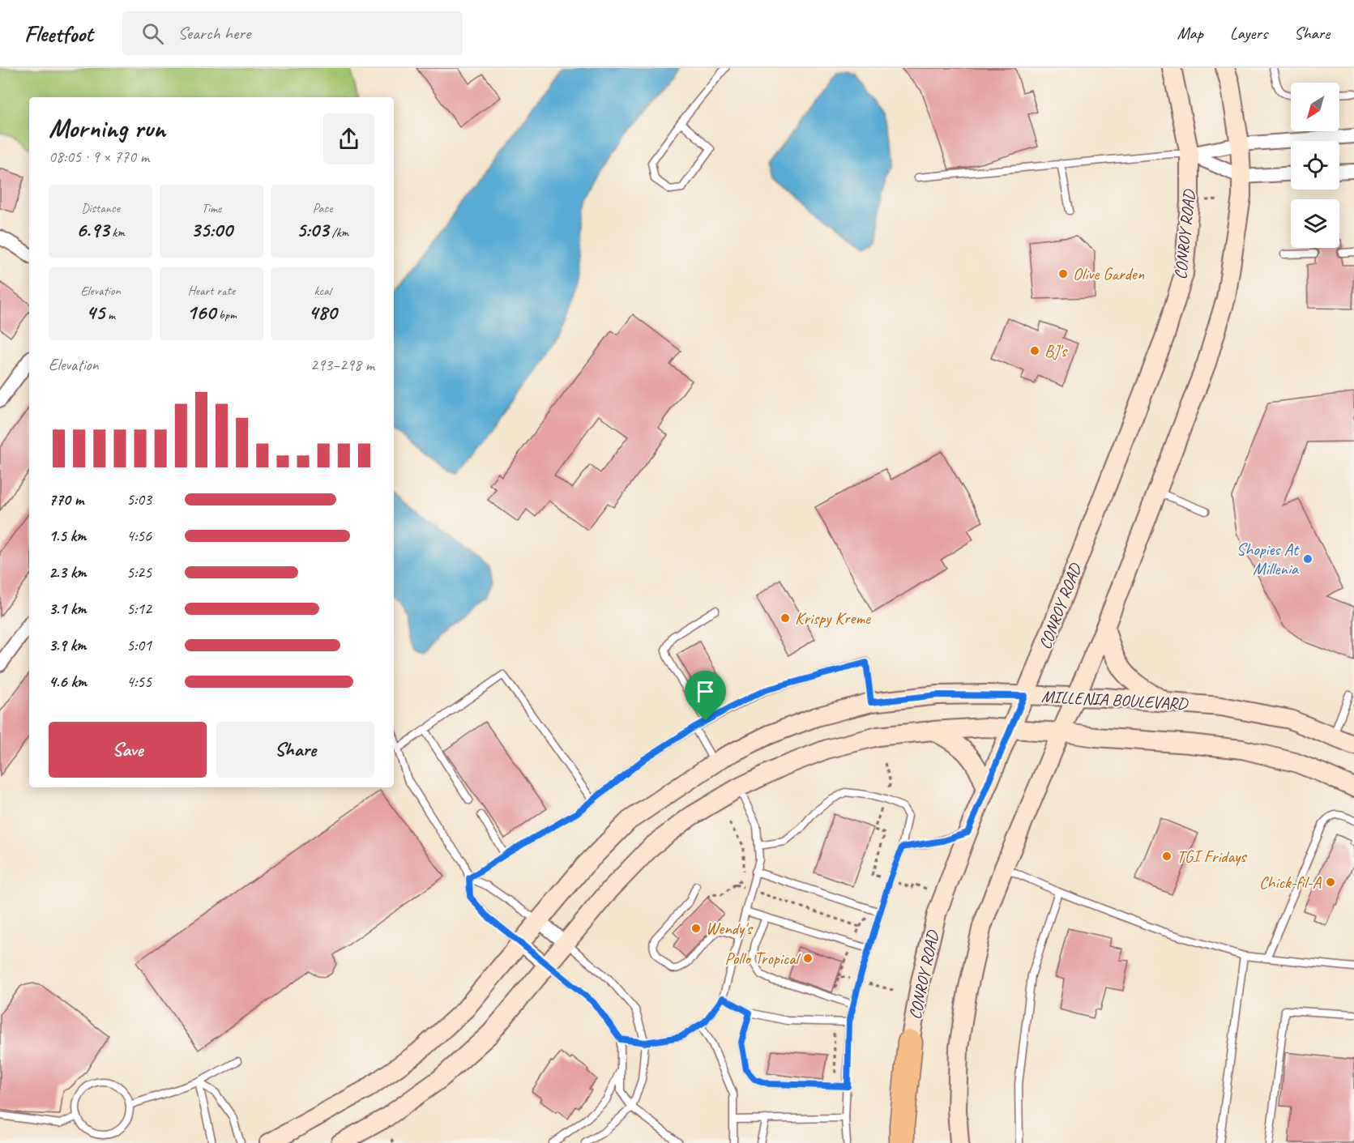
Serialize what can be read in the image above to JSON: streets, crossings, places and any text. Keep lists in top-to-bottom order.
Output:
{
  "streets": {
    "street": ["CONROY ROAD", "MILLENIA BOULEVARD"]
  },
  "crossings": [
    ["CONROY ROAD", "MILLENIA BOULEVARD"]
  ],
  "places": [
    "Olive Garden",
    "BJ's",
    "Shopies At Millenia",
    "Krispy Kreme",
    "TGI Fridays",
    "Chick-fil-A",
    "Wendy's",
    "Pollo Tropical"
  ],
  "north": "bottom left",
  "page": {
    "header": "Fleetfoot",
    "search": "Search here",
    "nav": ["Map", "Layers", "Share"],
    "heading": ["Morning run", "08:05 · 9 × 770 m"],
    "stats": [
      ["Distance", "6.93 km"],
      ["Time", "35:00"],
      ["Pace", "5:03 /km"],
      ["Elevation", "45 m"],
      ["Heart rate", "160 bpm"],
      ["kcal", "480"]
    ],
    "chart": ["Elevation", "293–298 m"],
    "list": [
      {
        "name": "770 m",
        "note": "5:03"
      },
      {
        "name": "1.5 km",
        "note": "4:56"
      },
      {
        "name": "2.3 km",
        "note": "5:25"
      },
      {
        "name": "3.1 km",
        "note": "5:12"
      },
      {
        "name": "3.9 km",
        "note": "5:01"
      },
      {
        "name": "4.6 km",
        "note": "4:55"
      }
    ],
    "buttons": ["Save", "Share"]
  }
}
